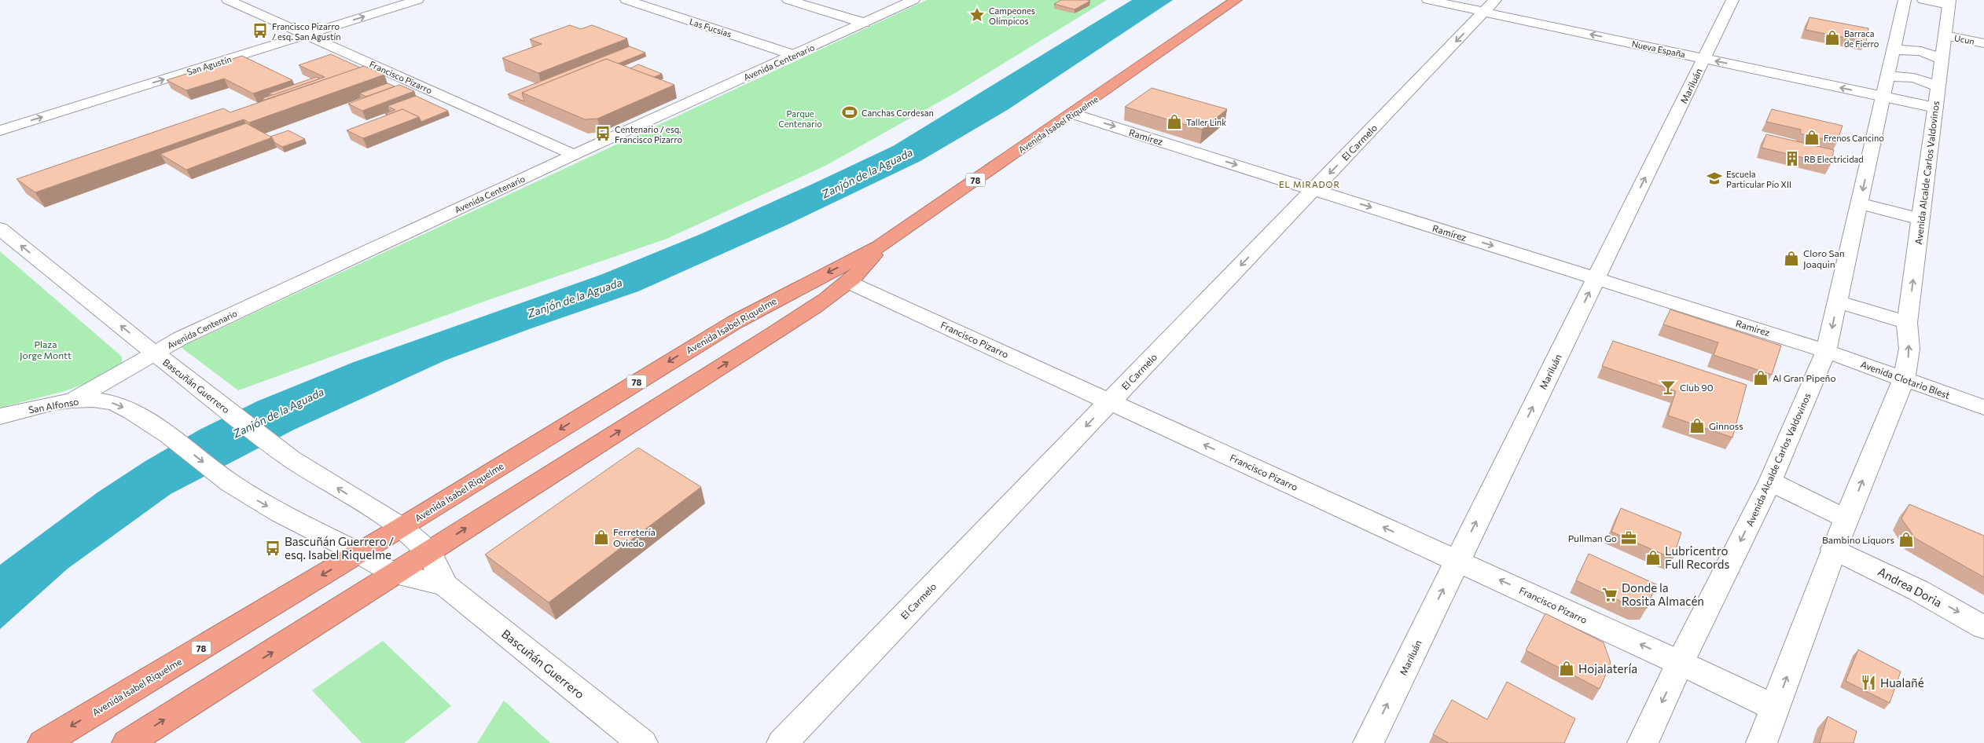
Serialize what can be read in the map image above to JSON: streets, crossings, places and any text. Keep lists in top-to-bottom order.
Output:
{
  "streets": {
    "highway": ["Avenida Isabel Riquelme", "78"],
    "street": [
      "Las Fucsias",
      "Ucun",
      "Nueva España",
      "Avenida Centenario",
      "San Agustín",
      "Francisco Pizarro",
      "Mariluán",
      "Ramírez",
      "El Carmelo",
      "Avenida Alcalde Carlos Valdovinos",
      "Avenida Clotario Blest",
      "Bascuñán Guerrero",
      "San Alfonso",
      "Andrea Doria"
    ]
  },
  "crossings": [
    ["Las Fucsias", "Avenida Centenario"],
    ["Ucun", "Avenida Alcalde Carlos Valdovinos"],
    ["Nueva España", "Mariluán"],
    ["Nueva España", "El Carmelo"],
    ["Nueva España", "Avenida Alcalde Carlos Valdovinos"],
    ["Avenida Centenario", "Francisco Pizarro"],
    ["Avenida Centenario", "Bascuñán Guerrero"],
    ["Avenida Centenario", "San Alfonso"],
    ["San Agustín", "Francisco Pizarro"],
    ["Francisco Pizarro", "Mariluán"],
    ["Francisco Pizarro", "Avenida Isabel Riquelme"],
    ["Francisco Pizarro", "El Carmelo"],
    ["Francisco Pizarro", "Avenida Alcalde Carlos Valdovinos"],
    ["Mariluán", "Ramírez"],
    ["Avenida Isabel Riquelme", "Ramírez"],
    ["Avenida Isabel Riquelme", "Bascuñán Guerrero"],
    ["Ramírez", "El Carmelo"],
    ["Ramírez", "Avenida Alcalde Carlos Valdovinos"],
    ["Ramírez", "Avenida Clotario Blest"],
    ["Avenida Alcalde Carlos Valdovinos", "Avenida Clotario Blest"],
    ["Avenida Alcalde Carlos Valdovinos", "Andrea Doria"],
    ["Bascuñán Guerrero", "San Alfonso"]
  ],
  "one_way": [
    "Nueva España",
    "San Agustín",
    "Francisco Pizarro",
    "Mariluán",
    "Ramírez",
    "El Carmelo",
    "San Alfonso",
    "Andrea Doria"
  ],
  "districts": ["EL MIRADOR"],
  "water": ["Zanjón de la Aguada"],
  "parks": ["Parque Centenario", "Plaza Jorge Montt"],
  "places": {
    "place": ["Campeones Olímpicos"],
    "bus stop": ["Francisco Pizarro / esq. San Agustín", "Centenario / esq. Francisco Pizarro", "Bascuñán Guerrero / esq. Isabel Riquelme"],
    "shop": [
      "Barraca de Fierro",
      "Taller Link",
      "Frenos Cancino",
      "Cloro San Joaquin",
      "Al Gran Pipeño",
      "Ginnoss",
      "Ferretería Oviedo",
      "Bambino Liquors",
      "Lubricentro Full Records",
      "Hojalatería"
    ],
    "sports": ["Canchas Cordesan"],
    "building": ["RB Electricidad"],
    "school or university": ["Escuela Particular Pío XII"],
    "bar": ["Club 90"],
    "office": ["Pullman Go"],
    "supermarket": ["Donde la Rosita Almacén"],
    "restaurant": ["Hualañé"]
  }
}
